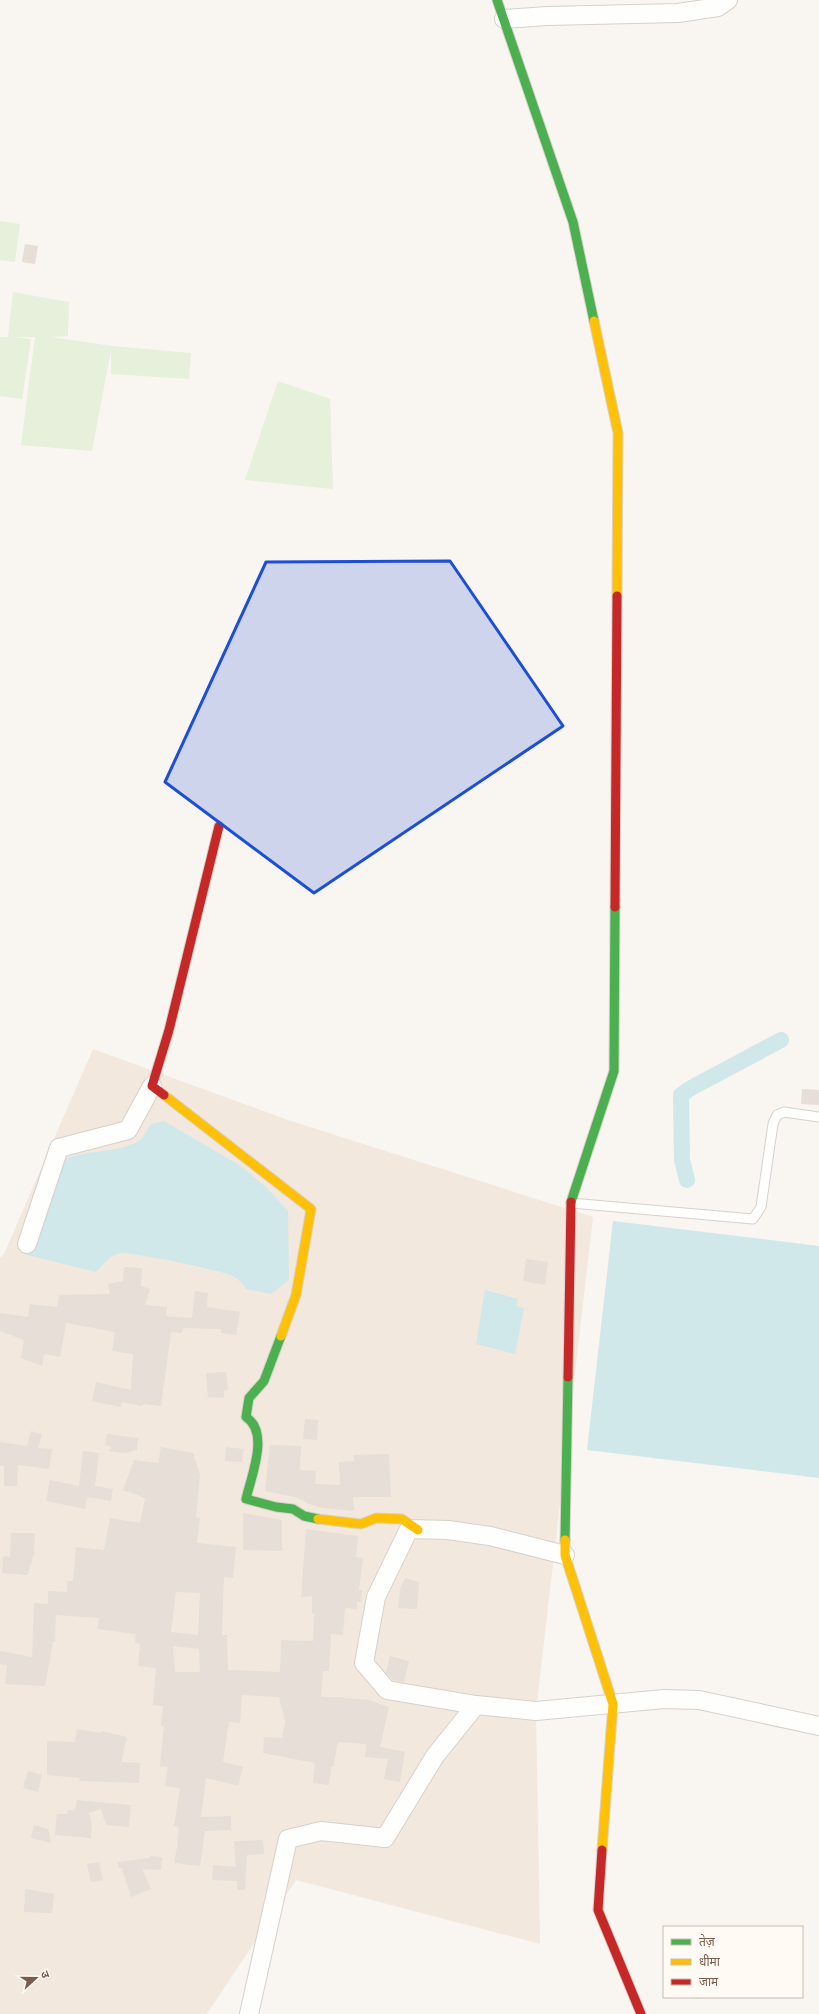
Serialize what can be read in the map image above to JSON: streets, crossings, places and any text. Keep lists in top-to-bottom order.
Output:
{
  "legend": ["तेज़", "धीमा", "जाम"],
  "north": "right"
}
